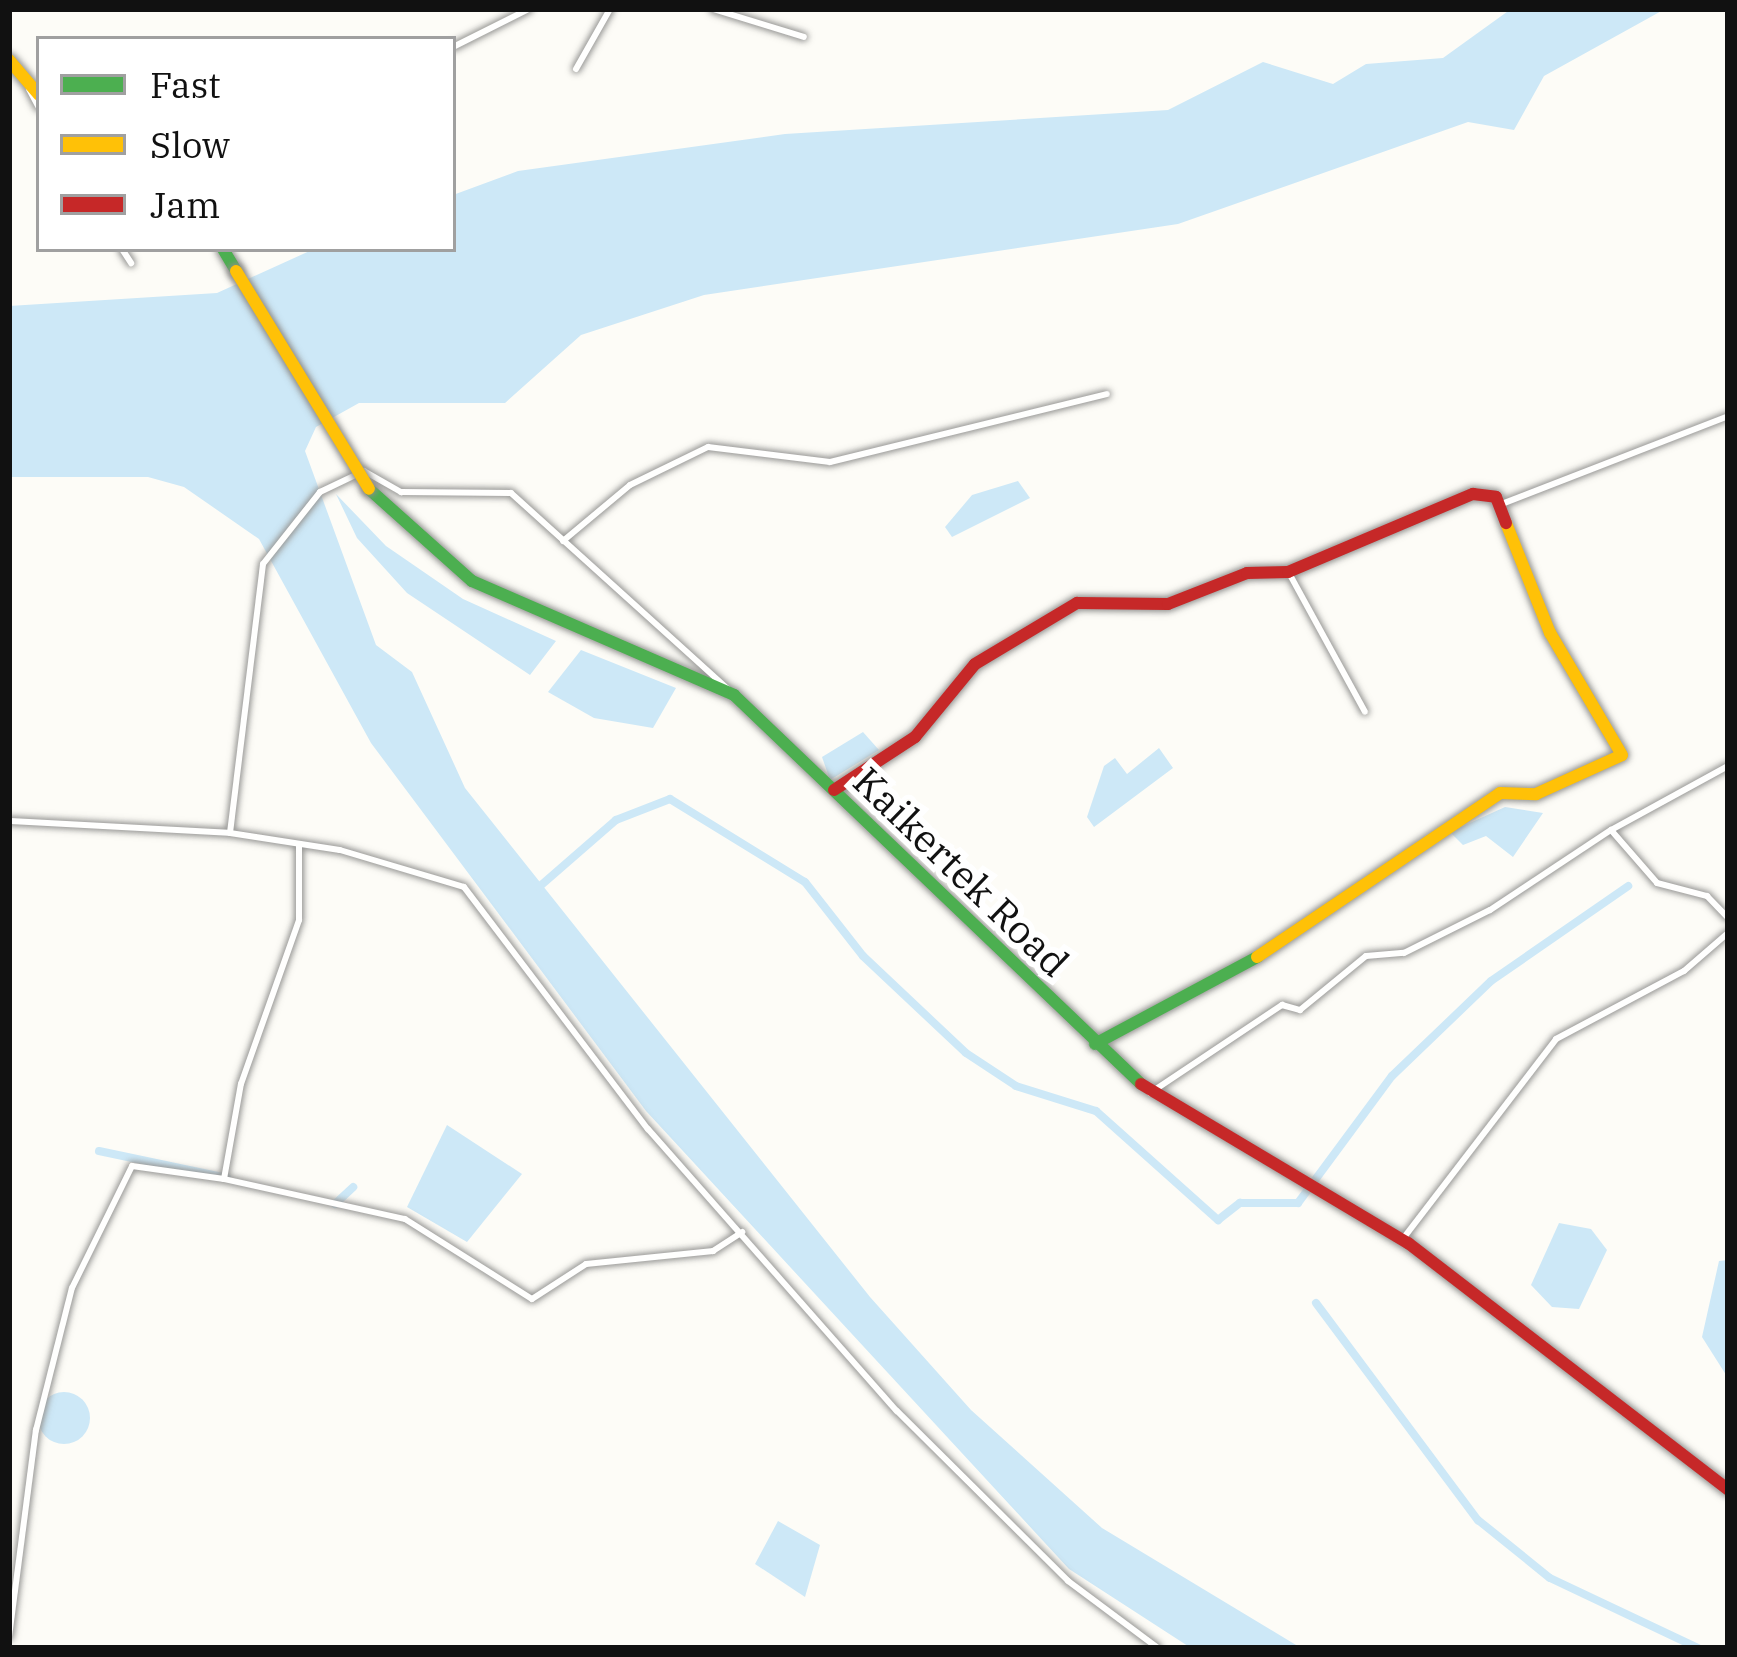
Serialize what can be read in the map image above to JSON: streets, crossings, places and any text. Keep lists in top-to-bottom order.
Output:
{
  "streets": {
    "main road": ["Kaikertek Road"]
  },
  "legend": ["Fast", "Slow", "Jam"]
}
